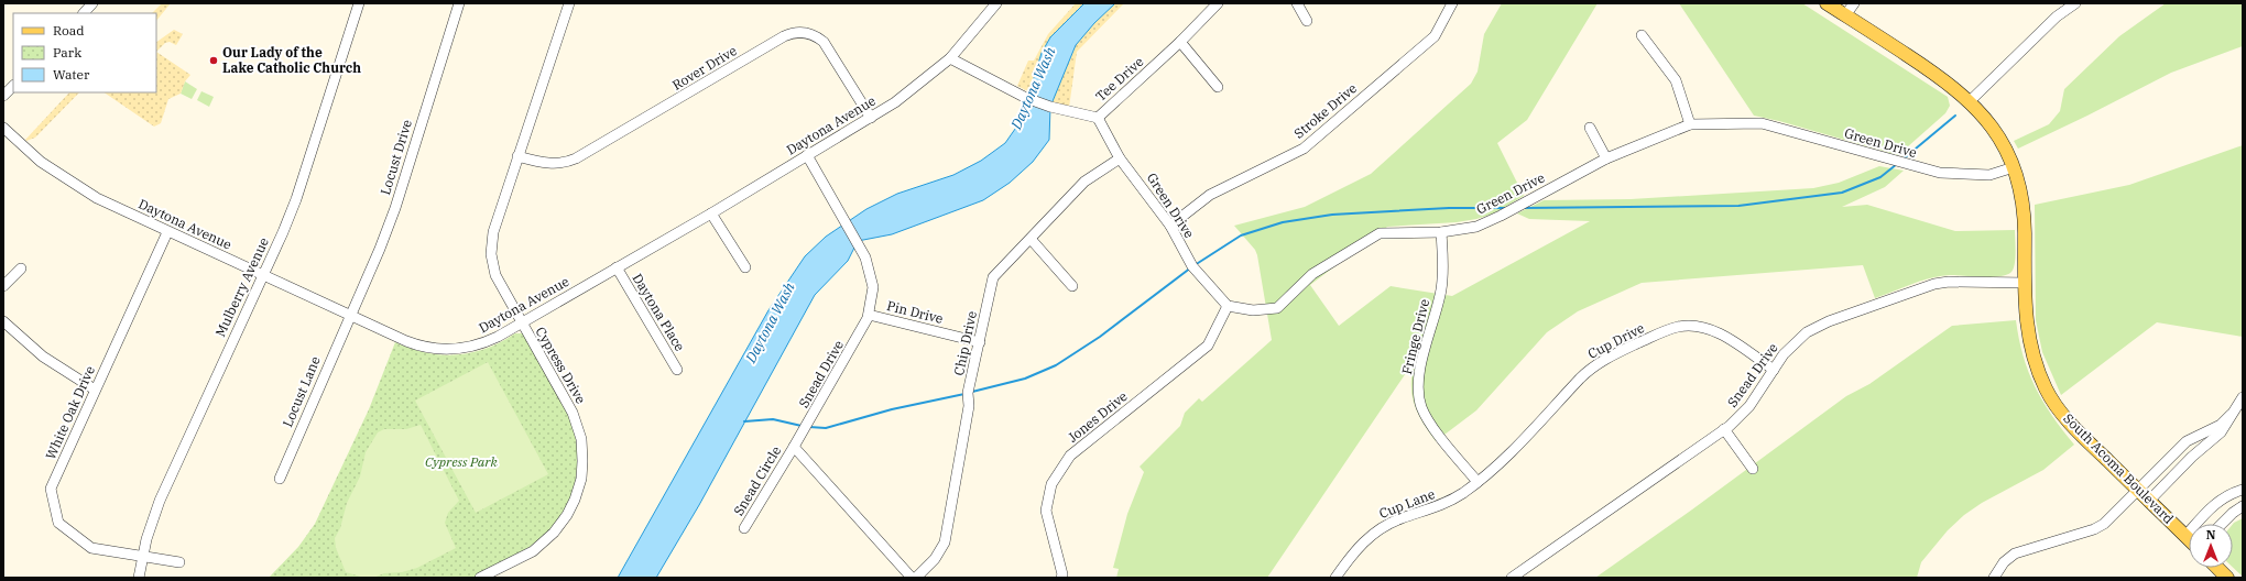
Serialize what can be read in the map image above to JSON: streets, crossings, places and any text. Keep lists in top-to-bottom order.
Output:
{
  "streets": {
    "main road": ["South Acoma Boulevard"],
    "street": [
      "Rover Drive",
      "Tee Drive",
      "Stroke Drive",
      "Daytona Avenue",
      "Green Drive",
      "Locust Drive",
      "Mulberry Avenue",
      "Daytona Place",
      "Pin Drive",
      "Fringe Drive",
      "Cup Drive",
      "Chip Drive",
      "Cypress Drive",
      "Snead Drive",
      "Locust Lane",
      "White Oak Drive",
      "Jones Drive",
      "Snead Circle",
      "Cup Lane"
    ]
  },
  "crossings": [
    ["Rover Drive", "Daytona Avenue"],
    ["Rover Drive", "Cypress Drive"],
    ["Tee Drive", "Daytona Avenue"],
    ["Tee Drive", "Green Drive"],
    ["Stroke Drive", "Green Drive"],
    ["Daytona Avenue", "Locust Drive"],
    ["Daytona Avenue", "Mulberry Avenue"],
    ["Daytona Avenue", "Daytona Place"],
    ["Daytona Avenue", "Cypress Drive"],
    ["Daytona Avenue", "Snead Drive"],
    ["Daytona Avenue", "Locust Lane"],
    ["Daytona Avenue", "White Oak Drive"],
    ["Green Drive", "Fringe Drive"],
    ["Green Drive", "Chip Drive"],
    ["Green Drive", "Jones Drive"],
    ["Green Drive", "South Acoma Boulevard"],
    ["Locust Drive", "Locust Lane"],
    ["Mulberry Avenue", "White Oak Drive"],
    ["Pin Drive", "Chip Drive"],
    ["Pin Drive", "Snead Drive"],
    ["Fringe Drive", "Cup Drive"],
    ["Fringe Drive", "Cup Lane"],
    ["Cup Drive", "Snead Drive"],
    ["Cup Drive", "Cup Lane"],
    ["Snead Drive", "South Acoma Boulevard"],
    ["Snead Drive", "Snead Circle"]
  ],
  "water": ["Daytona Wash"],
  "parks": ["Cypress Park"],
  "places": ["Our Lady of the Lake Catholic Church"],
  "legend": ["Road", "Park", "Water"],
  "north": "top"
}
